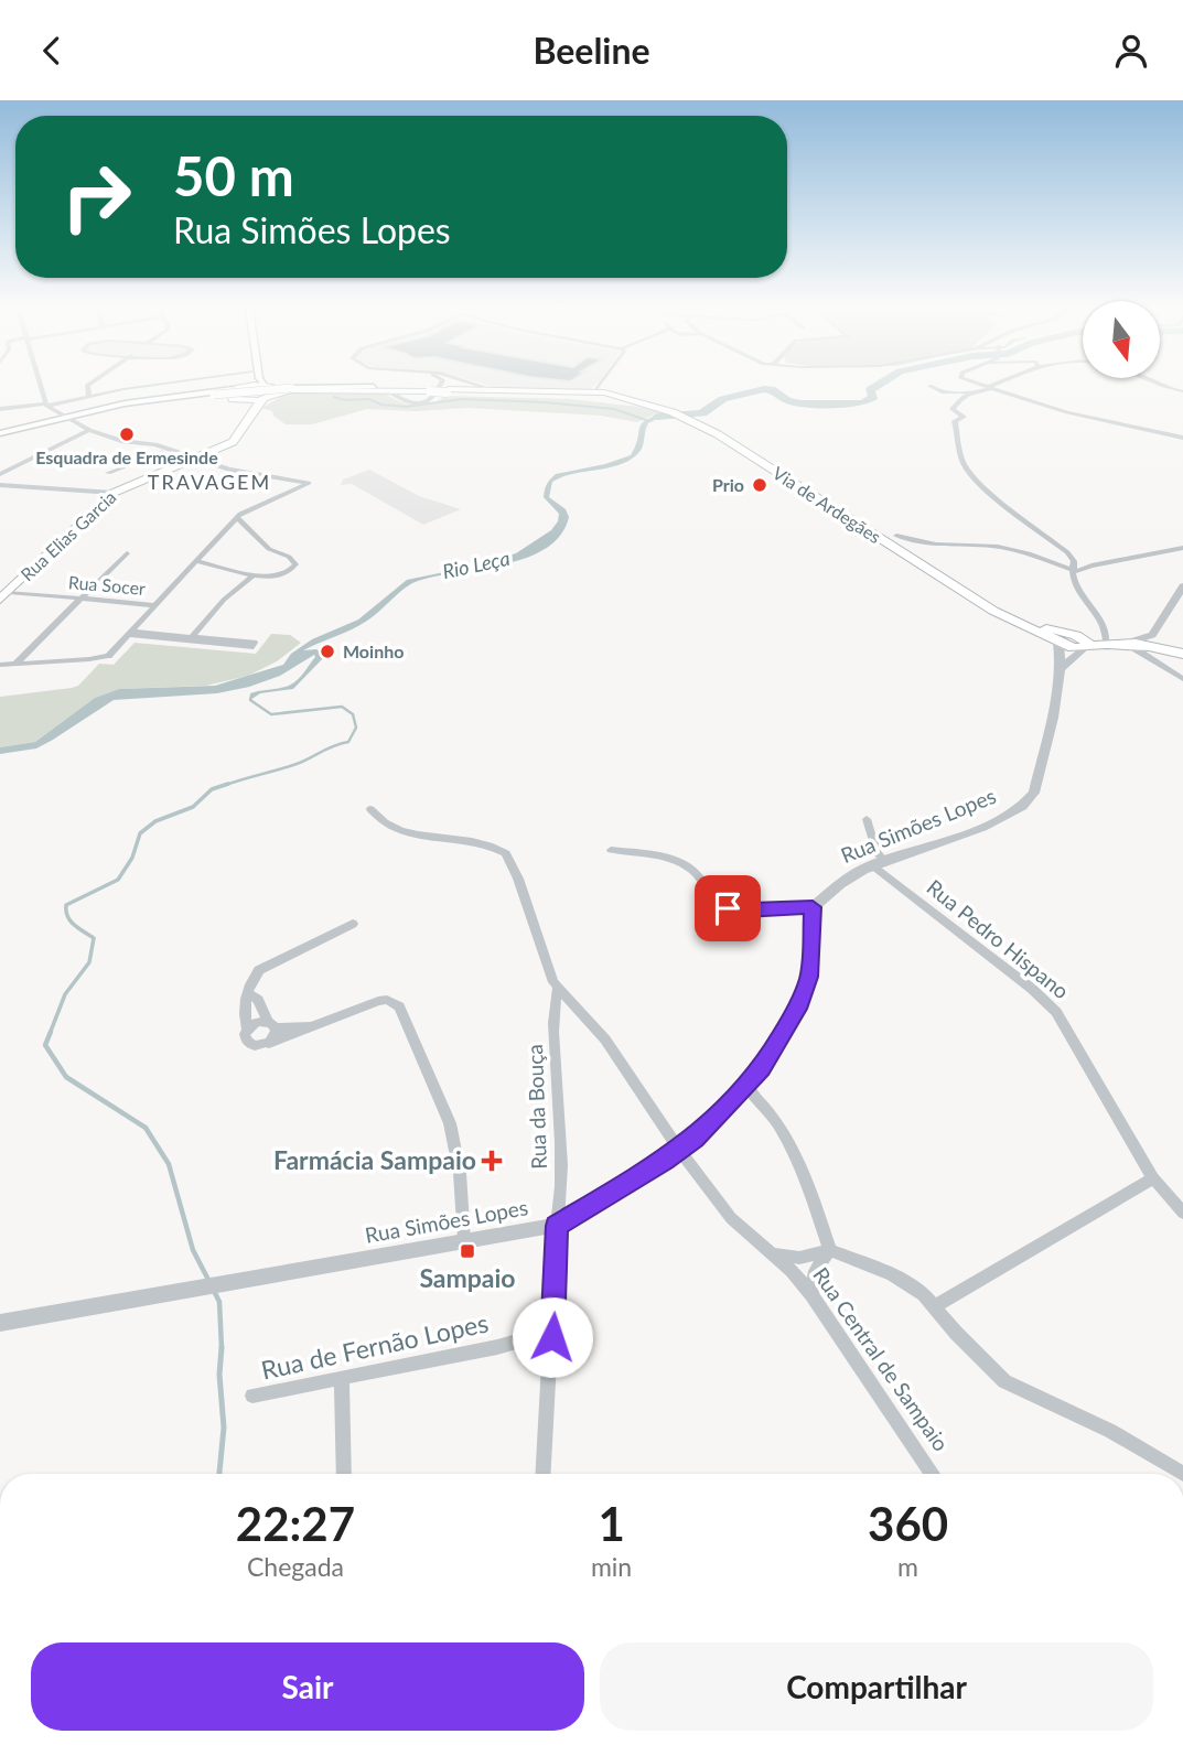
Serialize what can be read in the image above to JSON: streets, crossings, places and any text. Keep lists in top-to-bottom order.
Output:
{
  "streets": {
    "main road": ["Via de Ardegães", "Rua Elias Garcia"],
    "street": [
      "Rua Socer",
      "Rua Simões Lopes",
      "Rua Pedro Hispano",
      "Rua da Bouça",
      "Rua de Fernão Lopes",
      "Rua Central de Sampaio"
    ]
  },
  "crossings": [
    ["Via de Ardegães", "Rua Simões Lopes"],
    ["Rua Elias Garcia", "Rua Socer"],
    ["Rua Simões Lopes", "Rua Pedro Hispano"],
    ["Rua Simões Lopes", "Rua da Bouça"],
    ["Rua Simões Lopes", "Rua Central de Sampaio"],
    ["Rua da Bouça", "Rua de Fernão Lopes"],
    ["Rua da Bouça", "Rua Central de Sampaio"]
  ],
  "districts": ["TRAVAGEM"],
  "water": ["Rio Leça"],
  "places": {
    "other": ["Esquadra de Ermesinde", "Prio", "Moinho"],
    "health": ["Farmácia Sampaio"],
    "transit": ["Sampaio"]
  },
  "north": "bottom",
  "page": {
    "header": "Beeline",
    "turn": ["50 m", "Rua Simões Lopes"],
    "eta": [
      "22:27",
      "Chegada",
      "1",
      "min",
      "360",
      "m"
    ],
    "buttons": ["Sair", "Compartilhar"]
  }
}
